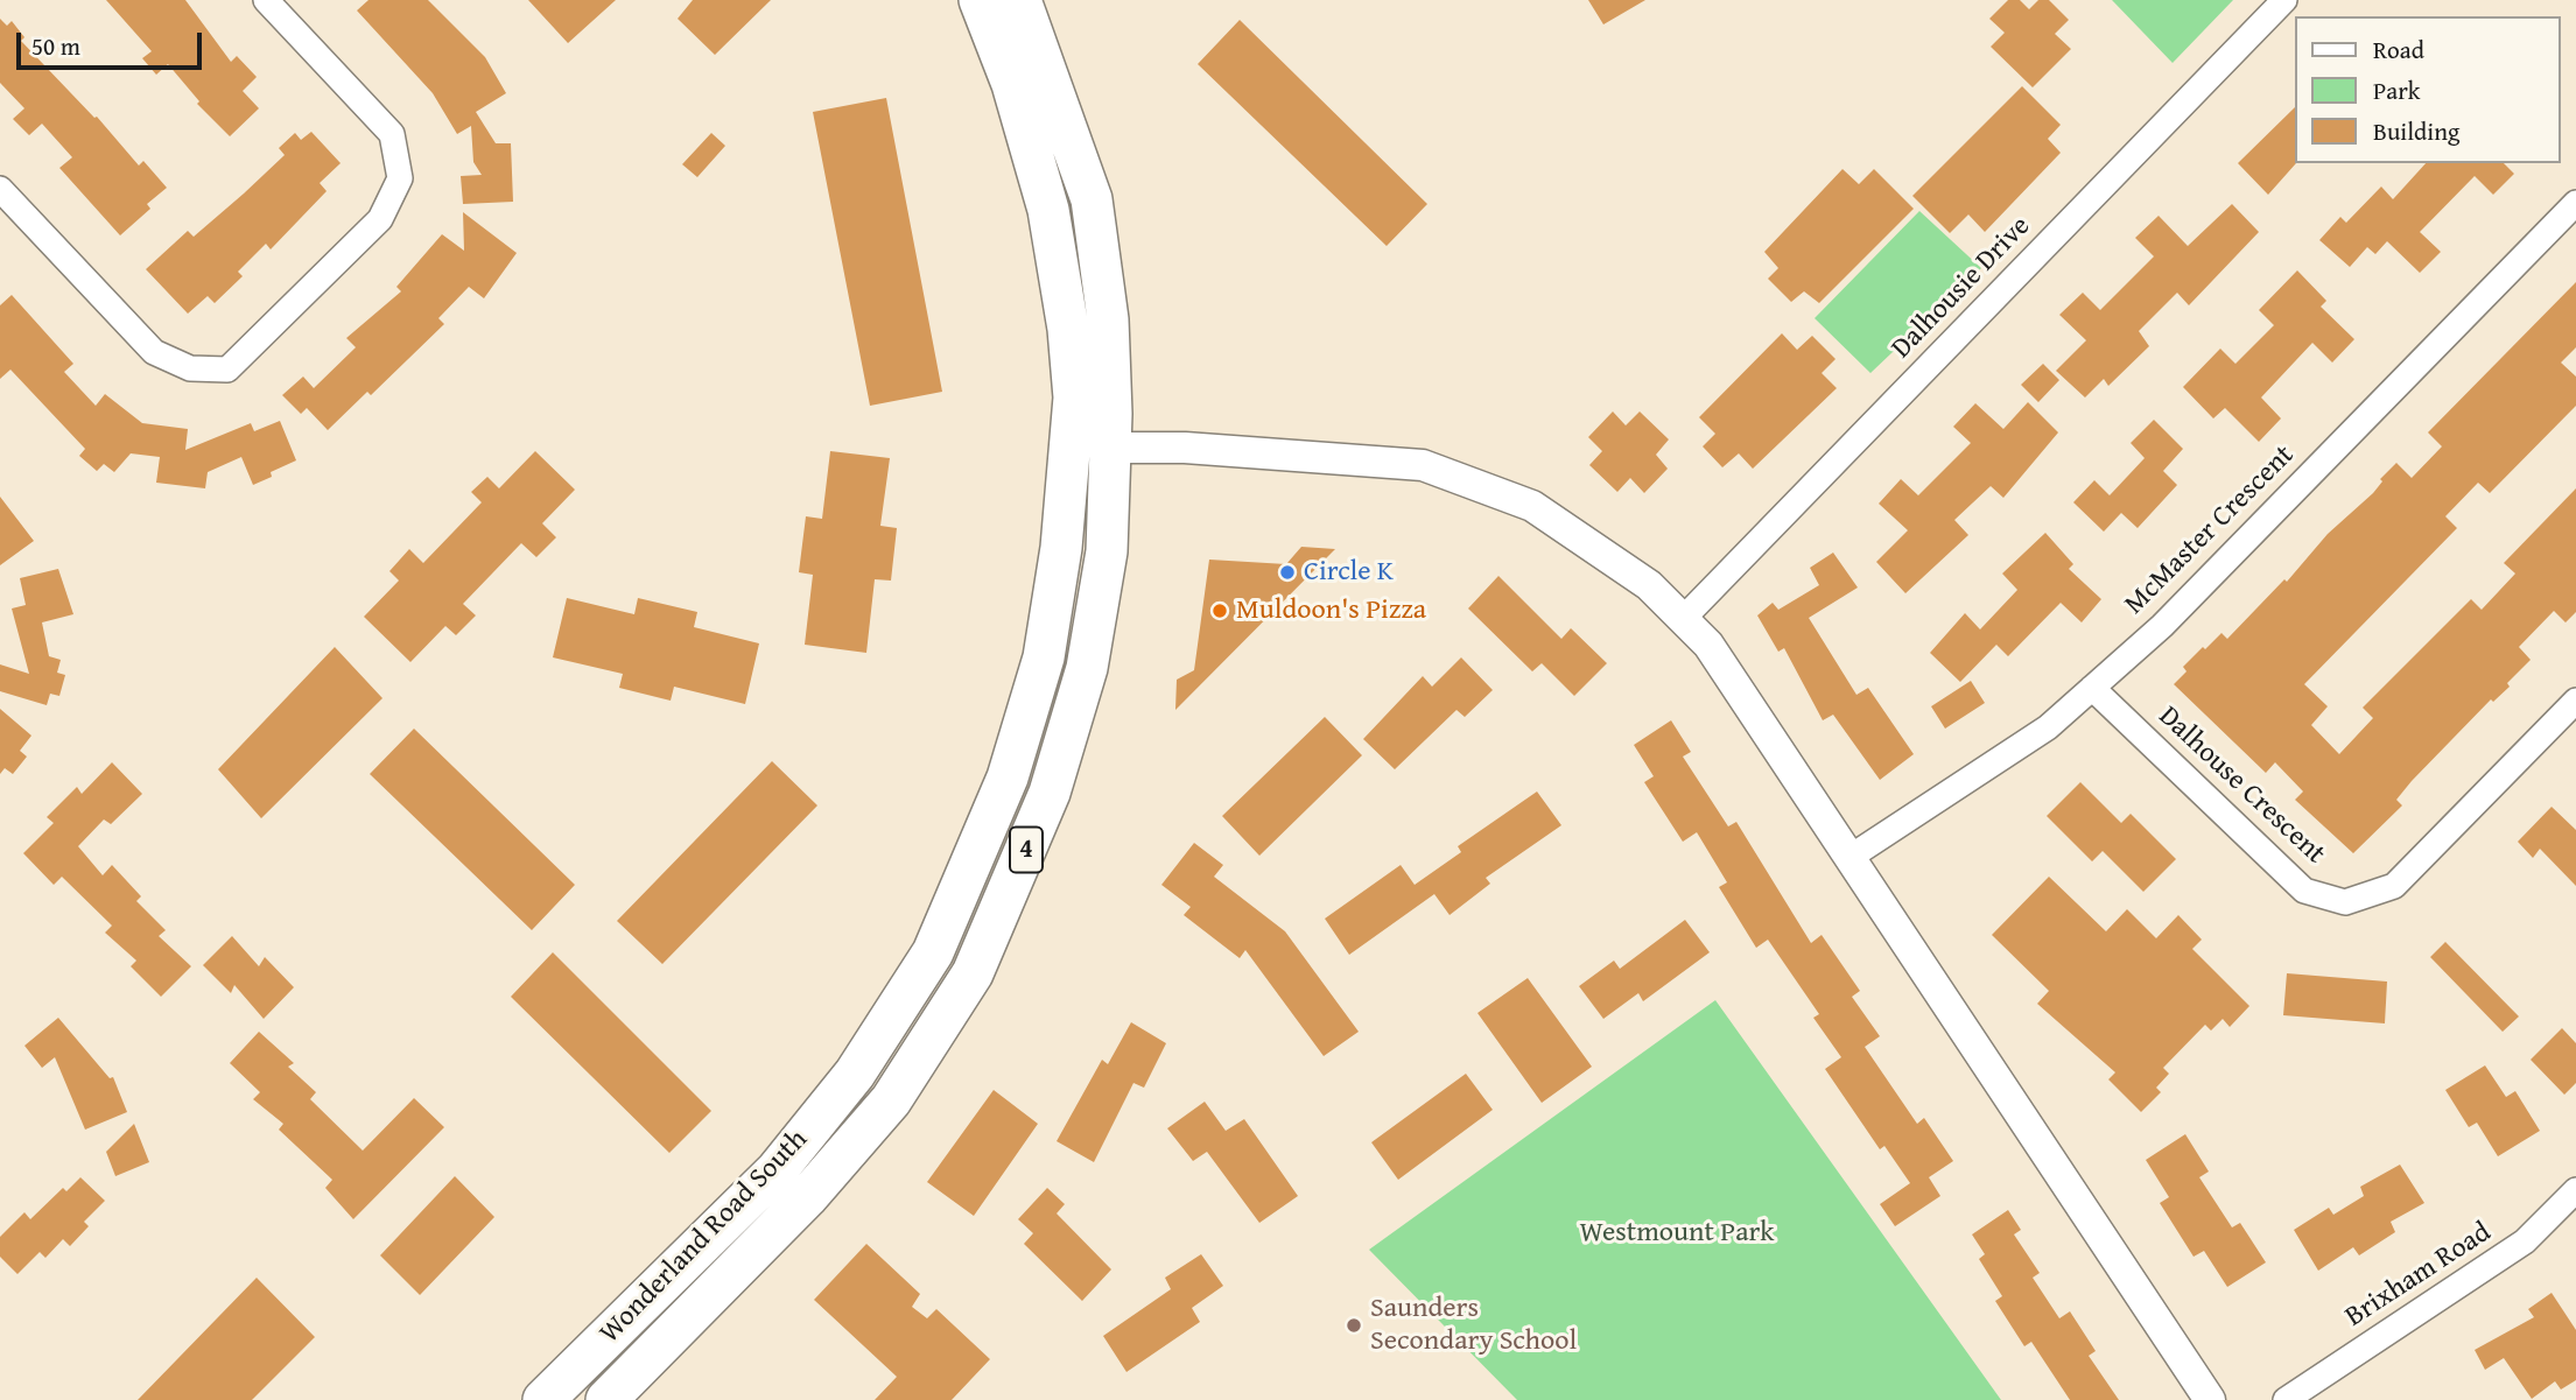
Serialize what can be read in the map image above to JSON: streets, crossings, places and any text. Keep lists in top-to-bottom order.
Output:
{
  "streets": {
    "main road": ["4", "Wonderland Road South"],
    "street": [
      "Dalhousie Drive",
      "McMaster Crescent",
      "Dalhouse Crescent",
      "Brixham Road"
    ]
  },
  "crossings": [
    ["McMaster Crescent", "Dalhouse Crescent"]
  ],
  "parks": ["Westmount Park"],
  "places": ["Circle K", "Muldoon's Pizza", "Saunders Secondary School"],
  "legend": ["Road", "Park", "Building"],
  "scale_bar": "50 m"
}
